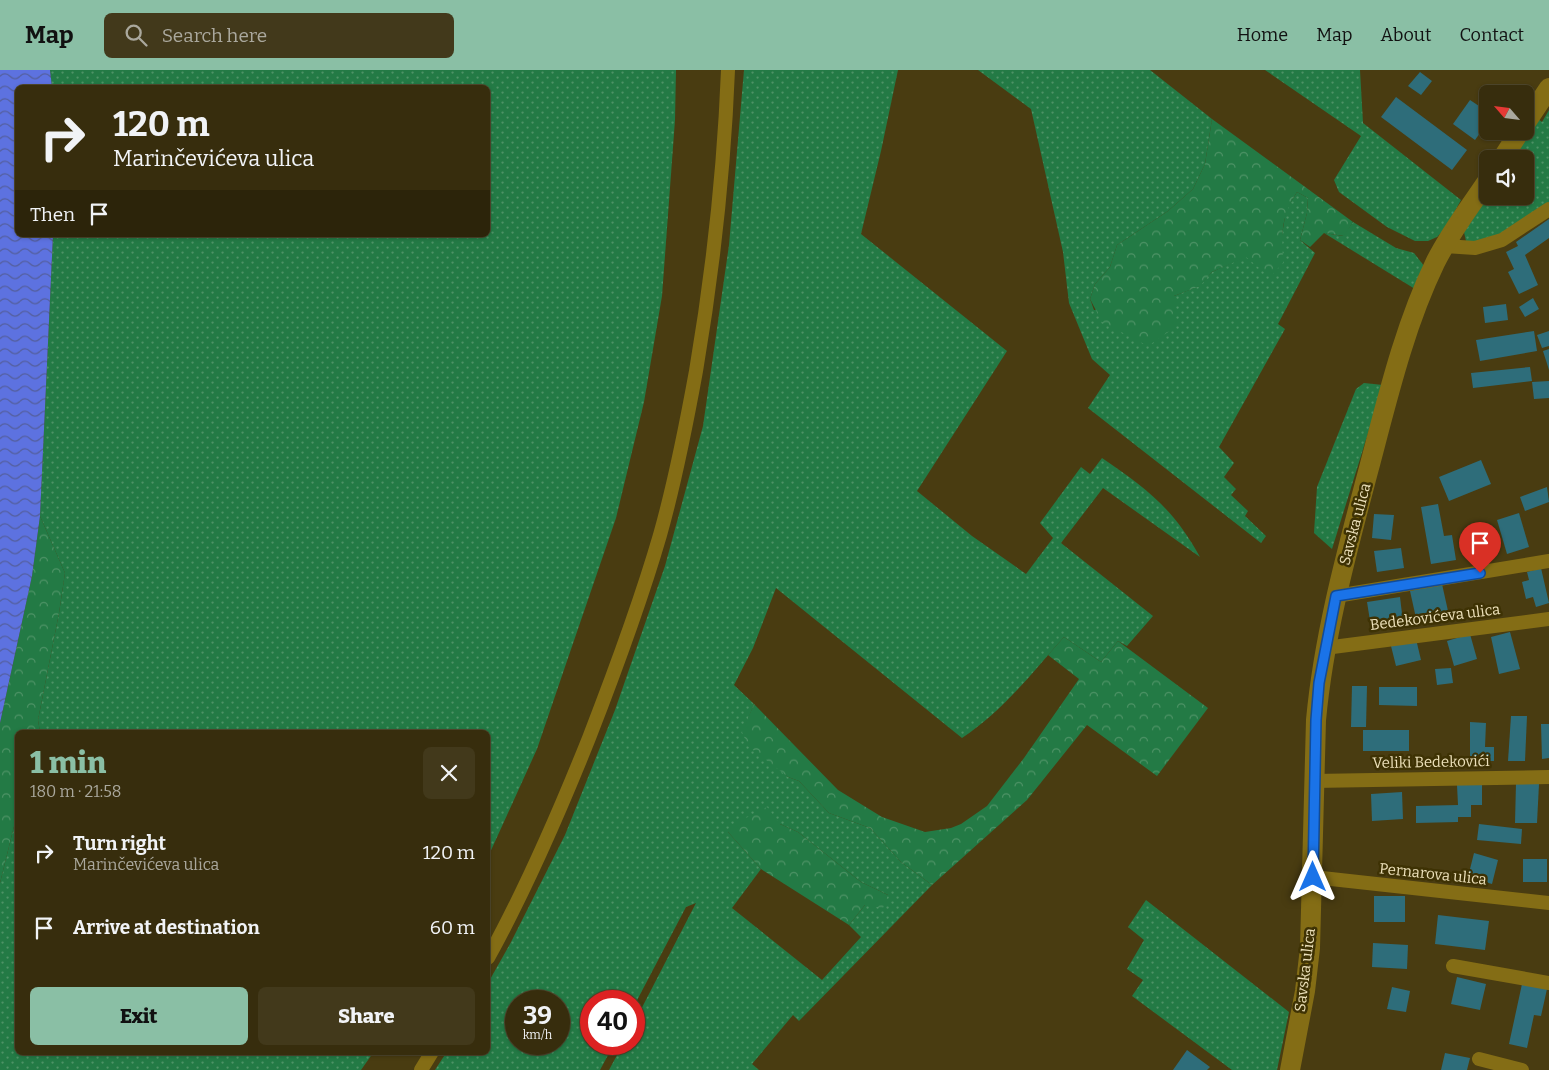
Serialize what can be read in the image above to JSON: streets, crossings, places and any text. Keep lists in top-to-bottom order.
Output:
{
  "streets": {
    "street": [
      "Savska ulica",
      "Bedekovićeva ulica",
      "Veliki Bedekovići",
      "Pernarova ulica"
    ]
  },
  "crossings": [
    ["Savska ulica", "Bedekovićeva ulica"],
    ["Savska ulica", "Veliki Bedekovići"],
    ["Savska ulica", "Pernarova ulica"]
  ],
  "north": "top left",
  "page": {
    "header": "Map",
    "search": "Search here",
    "nav": [
      "Home",
      "Map",
      "About",
      "Contact"
    ],
    "turn": ["120 m", "Marinčevićeva ulica"],
    "then": "Then",
    "heading": ["1 min", "180 m · 21:58"],
    "list": [
      {
        "name": "Turn right",
        "note": "Marinčevićeva ulica",
        "value": "120 m"
      },
      {
        "name": "Arrive at destination",
        "value": "60 m"
      }
    ],
    "buttons": ["Exit", "Share"],
    "speed": "39 km/h",
    "limit": "40"
  }
}
